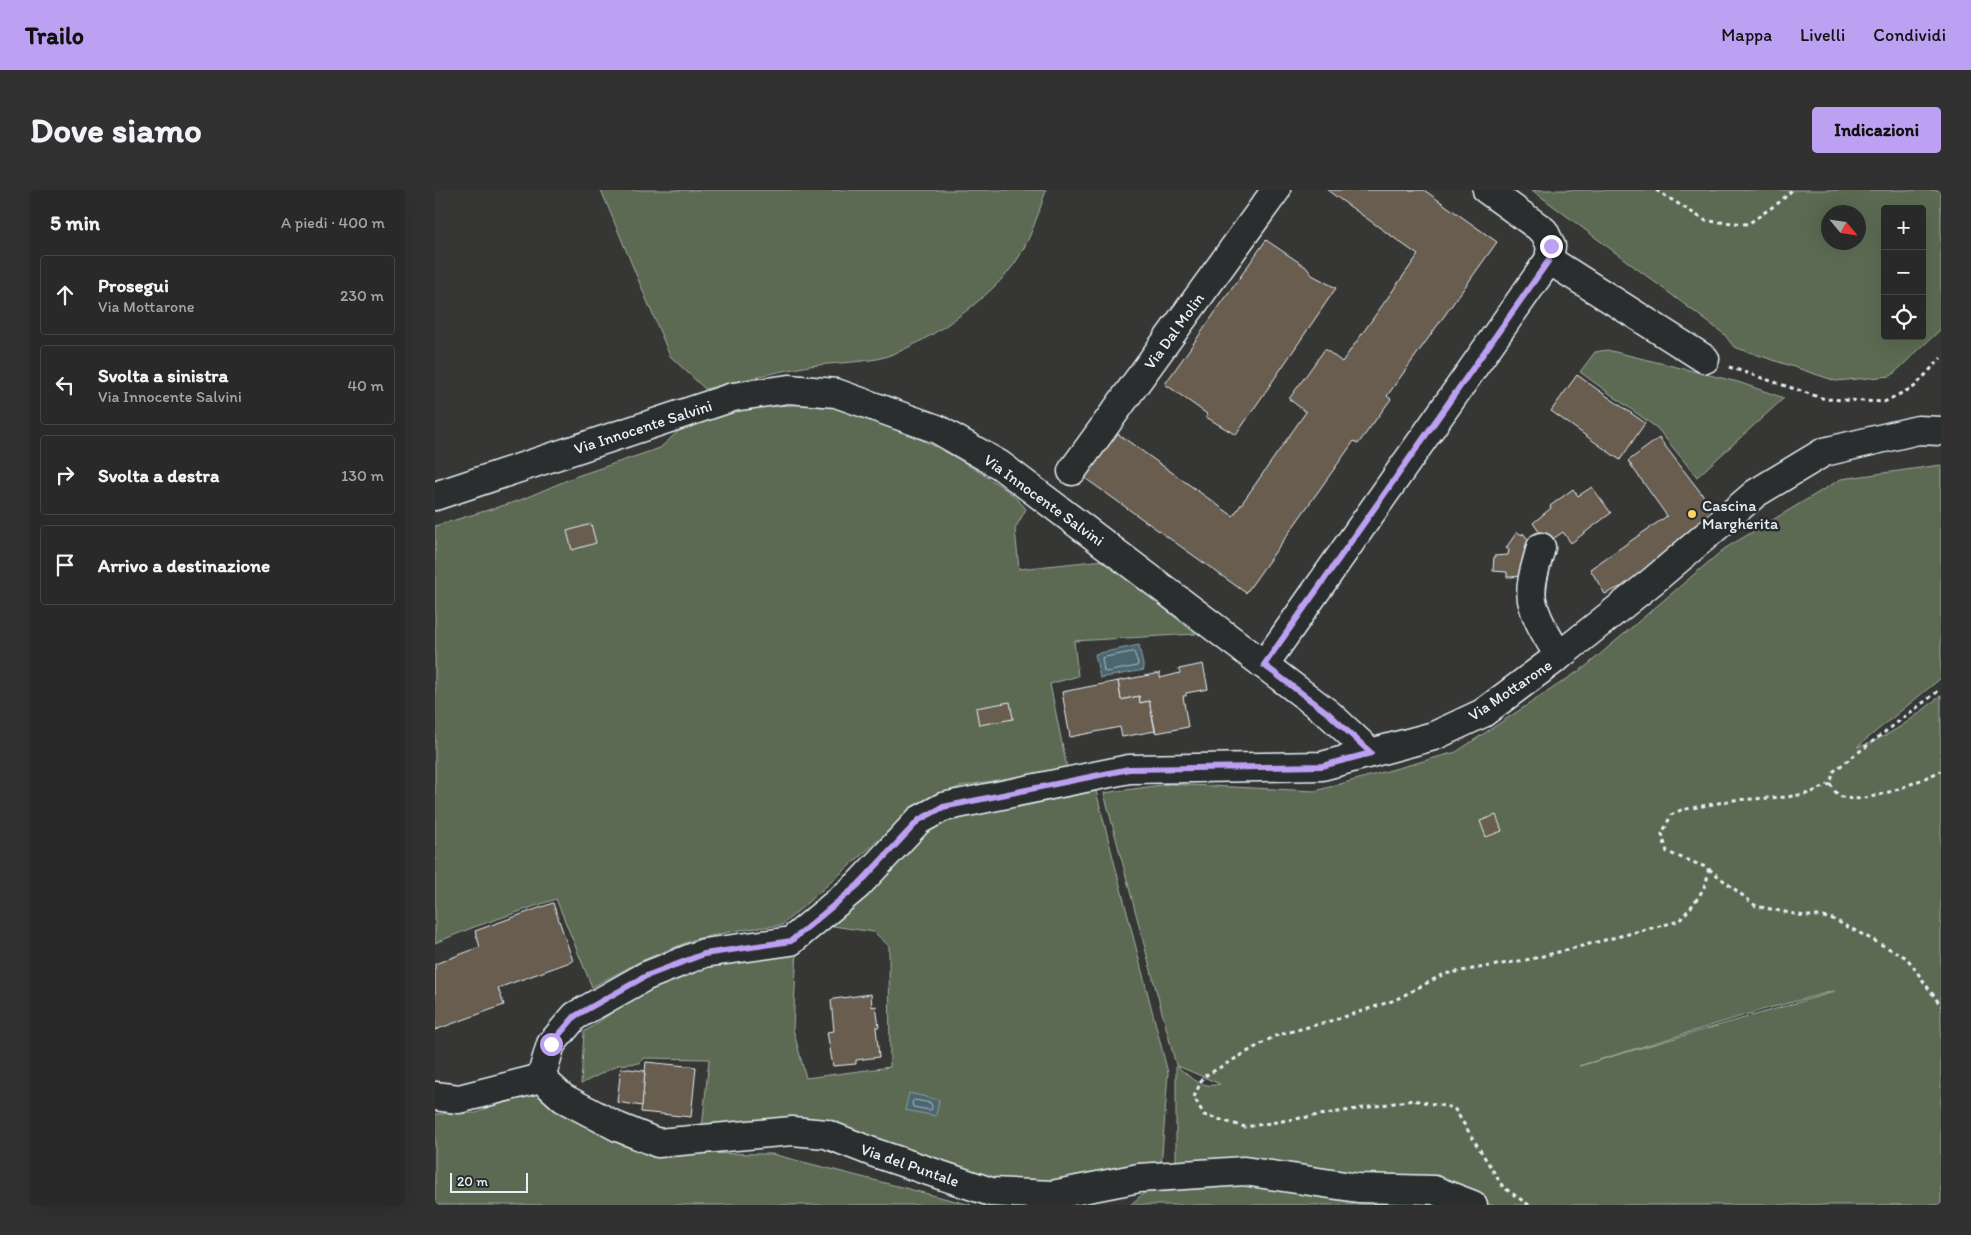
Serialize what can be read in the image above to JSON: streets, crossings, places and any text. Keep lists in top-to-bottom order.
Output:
{
  "streets": {
    "street": [
      "Via Dal Molin",
      "Via Innocente Salvini",
      "Via Mottarone",
      "Via del Puntale"
    ]
  },
  "crossings": [
    ["Via Innocente Salvini", "Via Mottarone"],
    ["Via Mottarone", "Via del Puntale"]
  ],
  "places": ["Cascina Margherita"],
  "scale_bar": "20 m",
  "north": "bottom right",
  "page": {
    "header": "Trailo",
    "nav": ["Mappa", "Livelli", "Condividi"],
    "buttons": "Indicazioni",
    "title": "Dove siamo",
    "heading": ["5 min", "A piedi · 400 m"],
    "map_buttons": ["+", "−"],
    "list": [
      ["Prosegui", "Via Mottarone", "230 m"],
      ["Svolta a sinistra", "Via Innocente Salvini", "40 m"],
      ["Svolta a destra", "130 m"],
      "Arrivo a destinazione"
    ],
    "scale": "20 m"
  }
}
